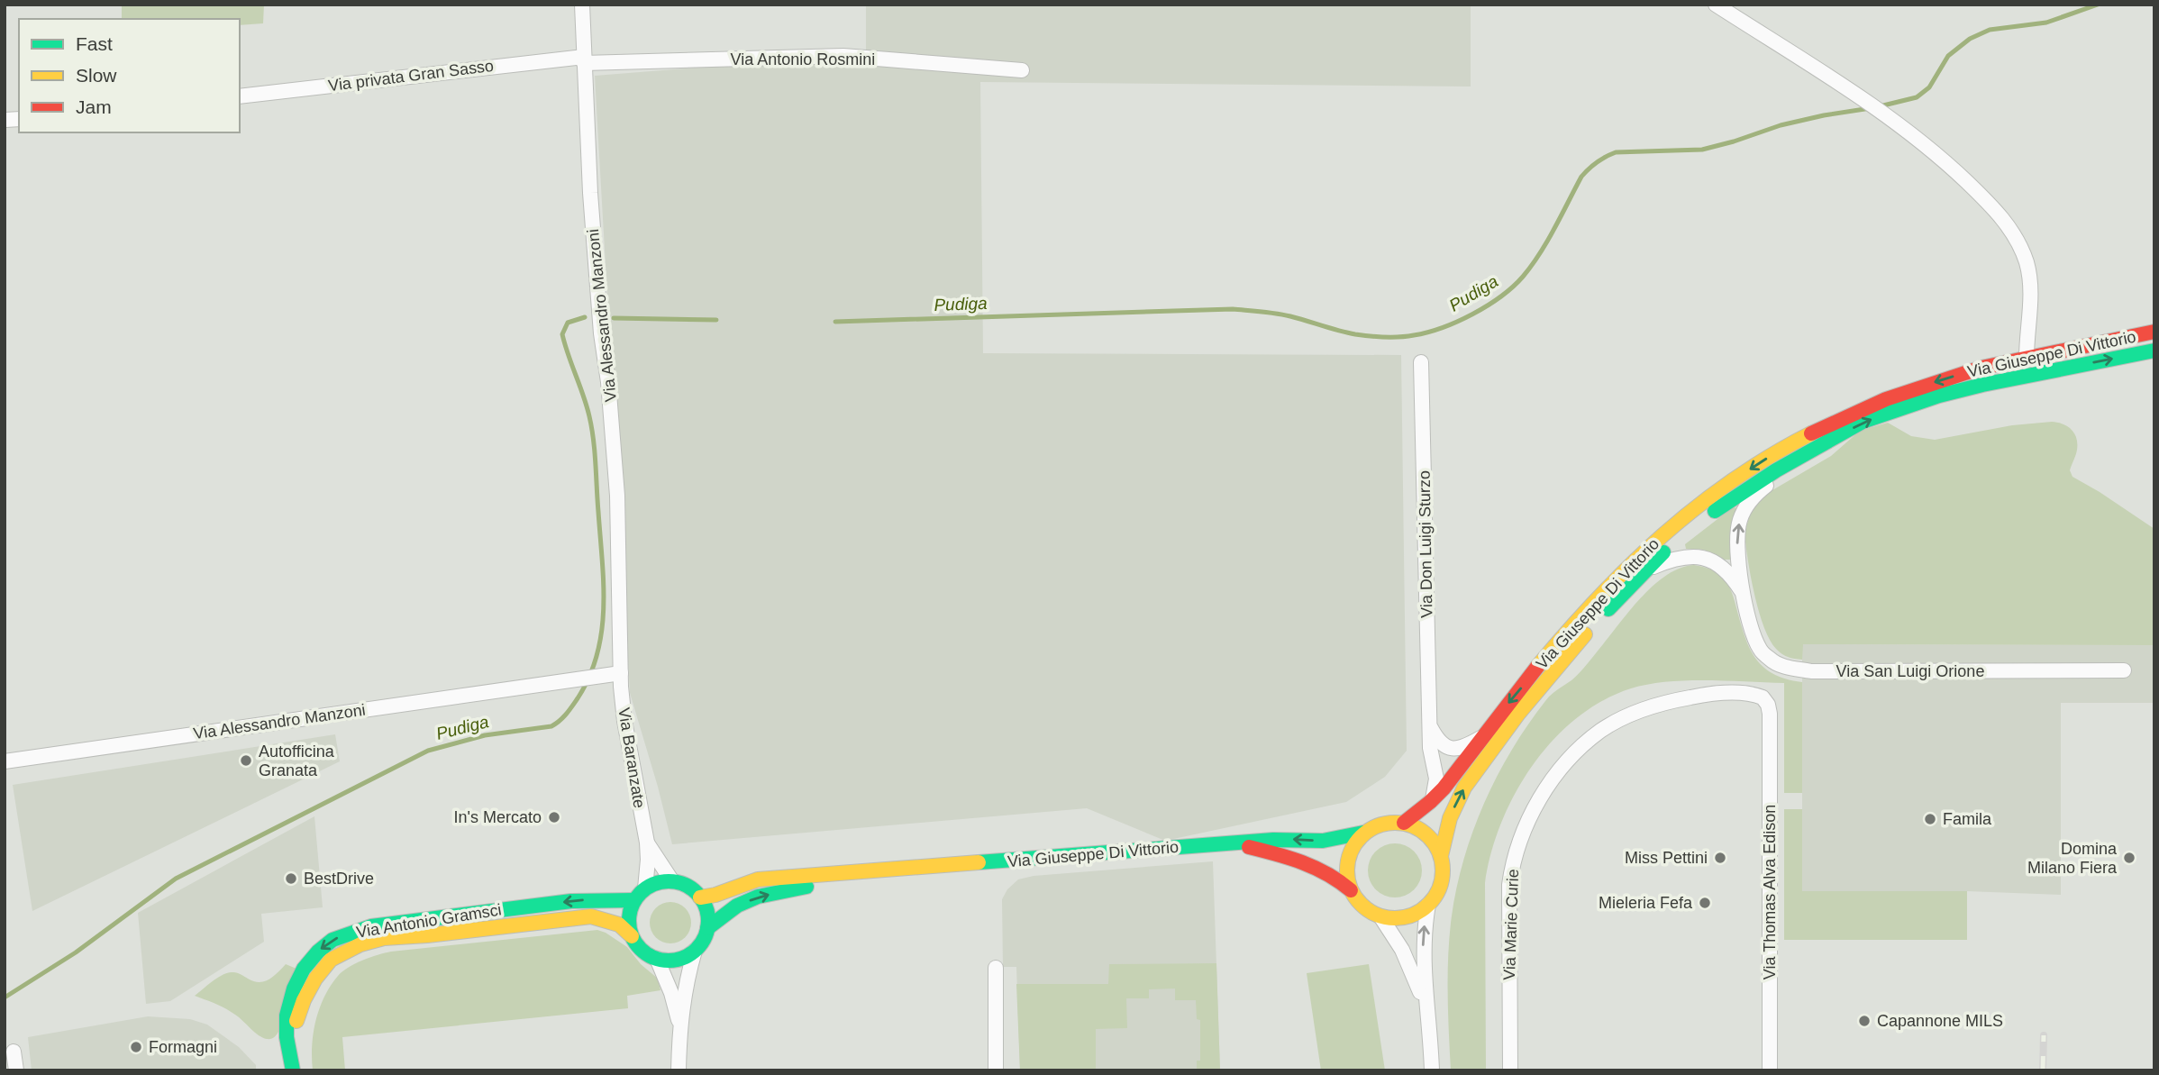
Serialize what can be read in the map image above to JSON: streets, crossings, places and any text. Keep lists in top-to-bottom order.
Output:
{
  "streets": {
    "street": [
      "Via Antonio Rosmini",
      "Via privata Gran Sasso",
      "Via Alessandro Manzoni",
      "Via Giuseppe Di Vittorio",
      "Via Don Luigi Sturzo",
      "Via San Luigi Orione",
      "Via Baranzate",
      "Via Thomas Alva Edison",
      "Via Antonio Gramsci",
      "Via Marie Curie"
    ]
  },
  "crossings": [
    ["Via Antonio Rosmini", "Via privata Gran Sasso"],
    ["Via Antonio Rosmini", "Via Alessandro Manzoni"],
    ["Via privata Gran Sasso", "Via Alessandro Manzoni"],
    ["Via Alessandro Manzoni", "Via Baranzate"],
    ["Via Giuseppe Di Vittorio", "Via Don Luigi Sturzo"],
    ["Via Giuseppe Di Vittorio", "Via San Luigi Orione"],
    ["Via Giuseppe Di Vittorio", "Via Baranzate"],
    ["Via Giuseppe Di Vittorio", "Via Antonio Gramsci"],
    ["Via Baranzate", "Via Antonio Gramsci"],
    ["Via Thomas Alva Edison", "Via Marie Curie"]
  ],
  "one_way": ["Via Antonio Gramsci"],
  "water": ["Pudiga"],
  "places": [
    "Autofficina Granata",
    "In's Mercato",
    "Famila",
    "Miss Pettini",
    "Domina Milano Fiera",
    "BestDrive",
    "Mieleria Fefa",
    "Capannone MILS",
    "Formagni"
  ],
  "legend": ["Fast", "Slow", "Jam"]
}
